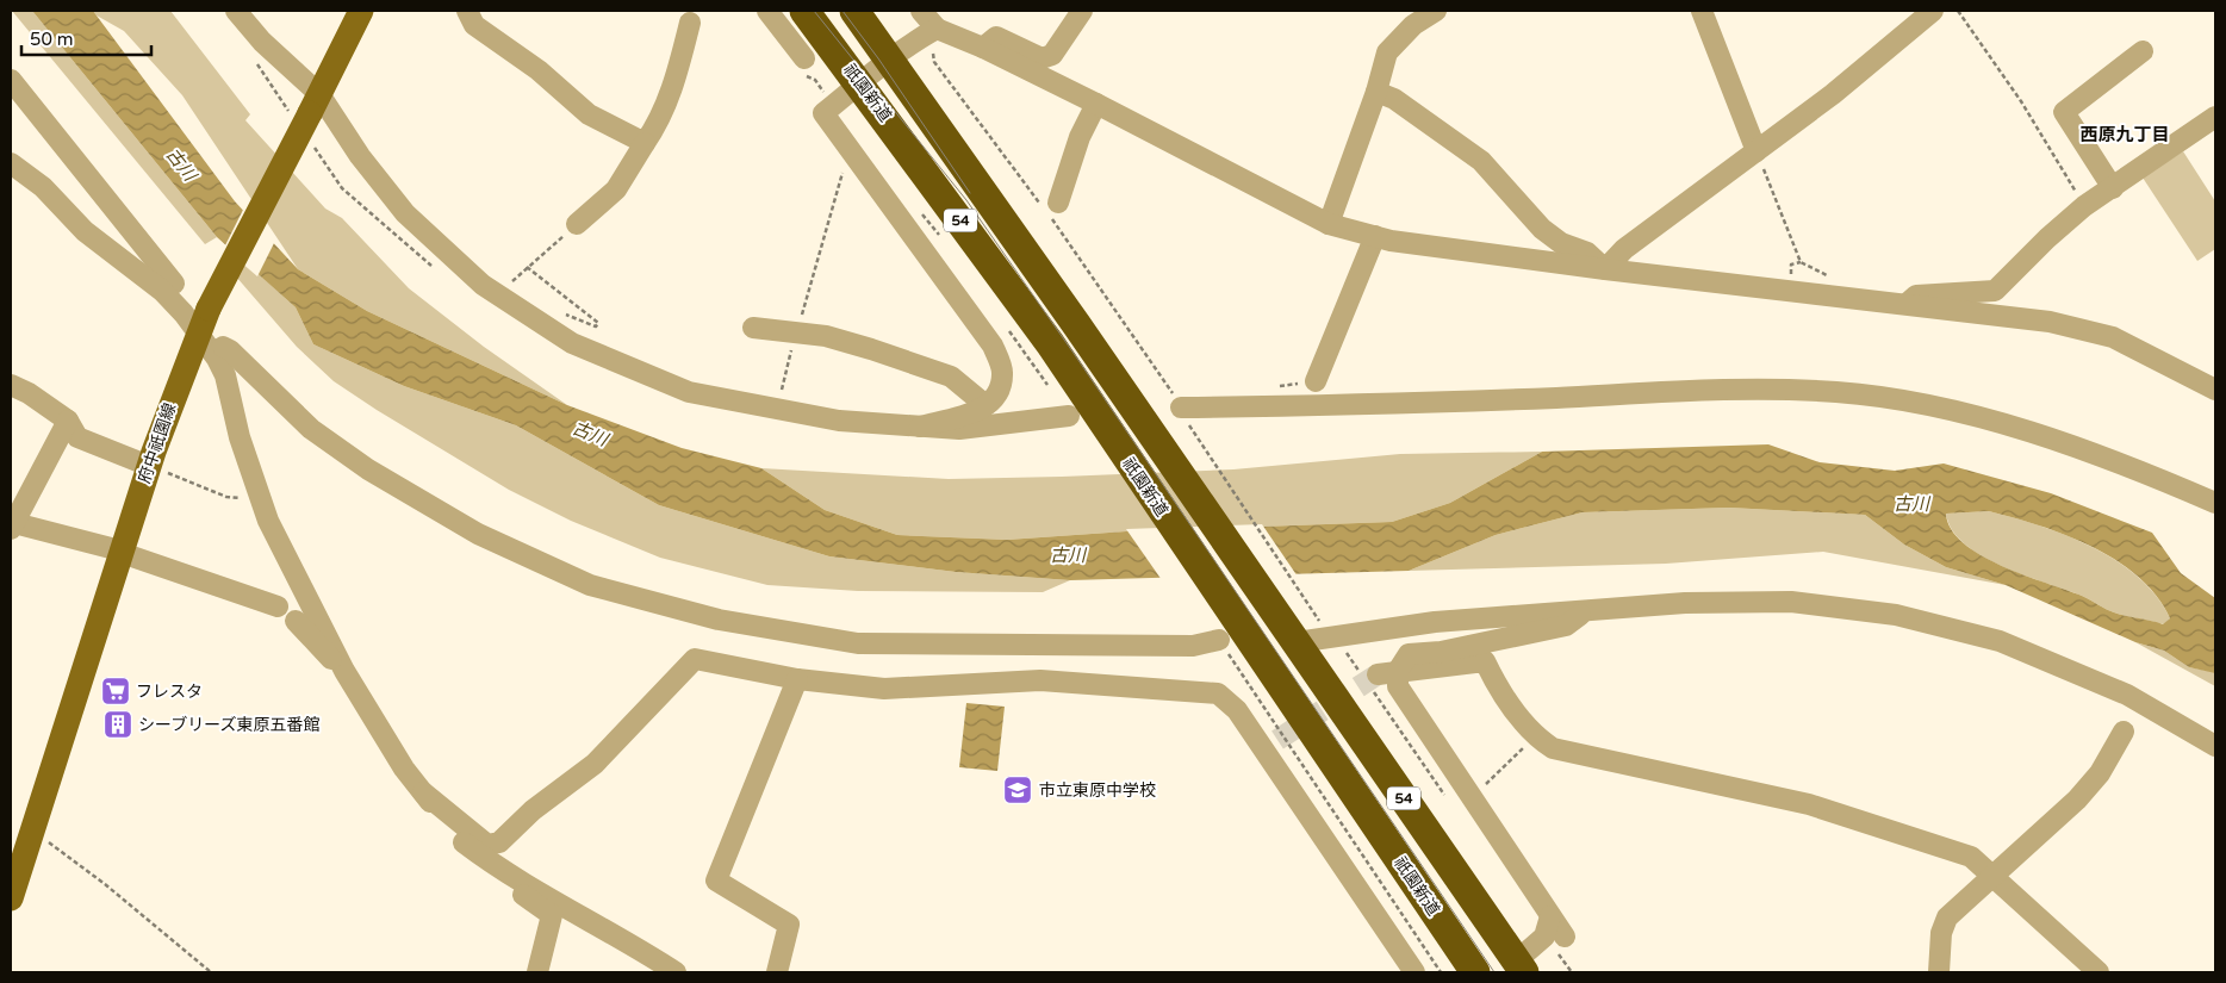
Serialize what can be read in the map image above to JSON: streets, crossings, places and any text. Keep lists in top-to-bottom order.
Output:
{
  "streets": {
    "highway": ["祇園新道", "54"],
    "main road": ["府中祇園線"]
  },
  "districts": ["西原九丁目"],
  "water": ["古川"],
  "places": {
    "supermarket": ["フレスタ"],
    "building": ["シーブリーズ東原五番館"],
    "school or university": ["市立東原中学校"]
  },
  "scale_bar": "50 m"
}
